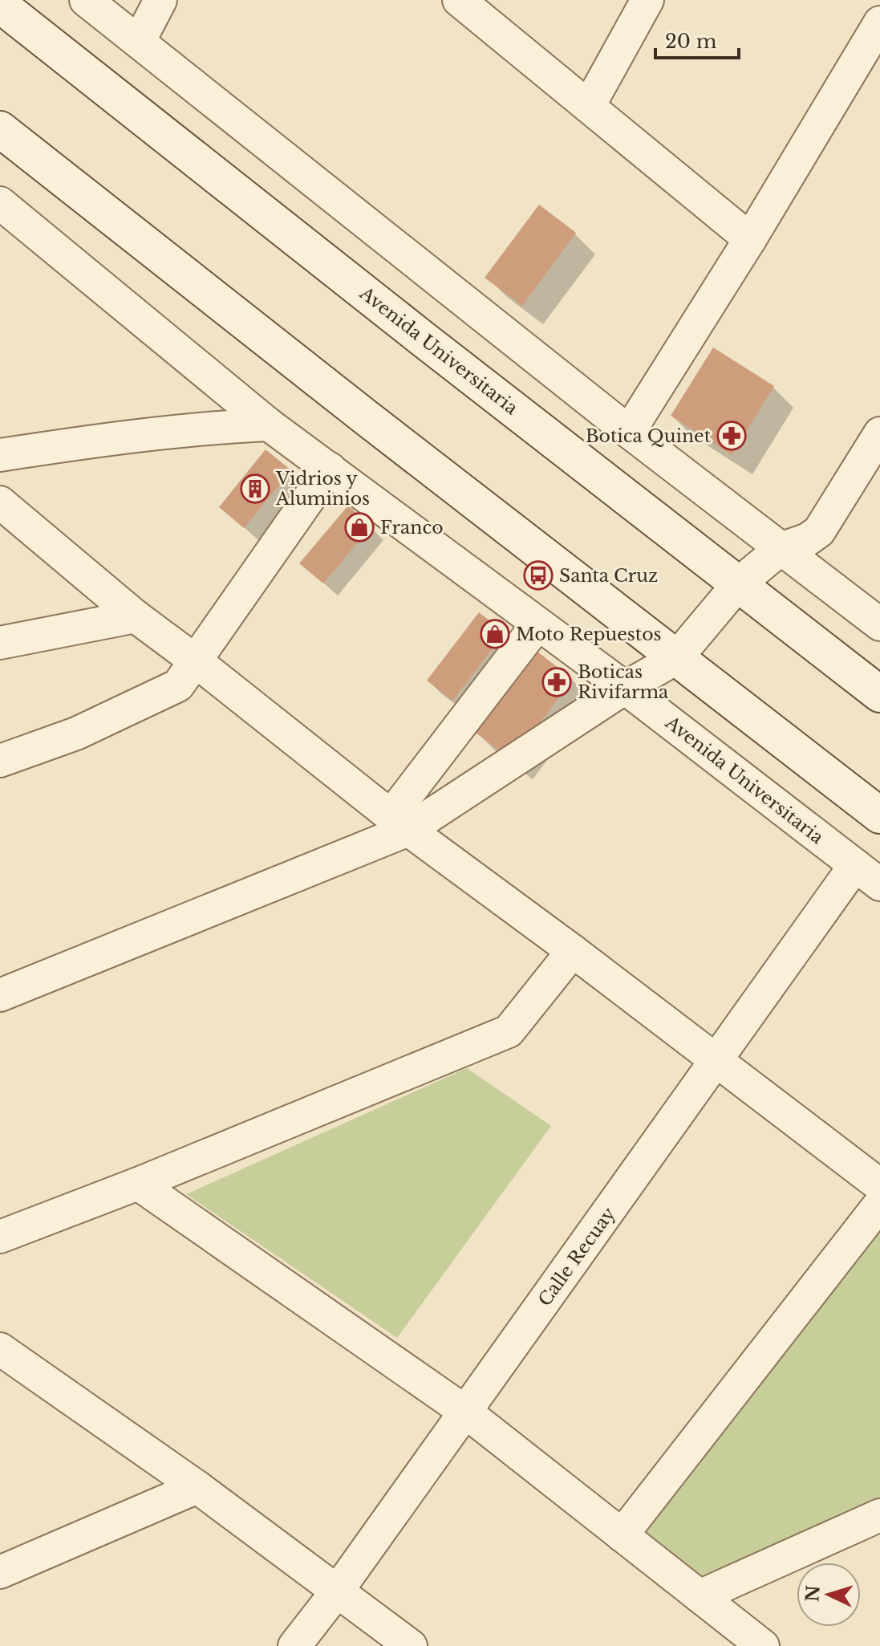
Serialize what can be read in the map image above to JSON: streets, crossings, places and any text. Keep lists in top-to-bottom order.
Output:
{
  "streets": {
    "main road": ["Avenida Universitaria"],
    "street": ["Calle Recuay"]
  },
  "crossings": [
    ["Avenida Universitaria", "Calle Recuay"]
  ],
  "places": {
    "pharmacy": ["Botica Quinet", "Boticas Rivifarma"],
    "building": ["Vidrios y Aluminios"],
    "shop": ["Franco", "Moto Repuestos"],
    "bus stop": ["Santa Cruz"]
  },
  "scale_bar": "20 m",
  "north": "left"
}
